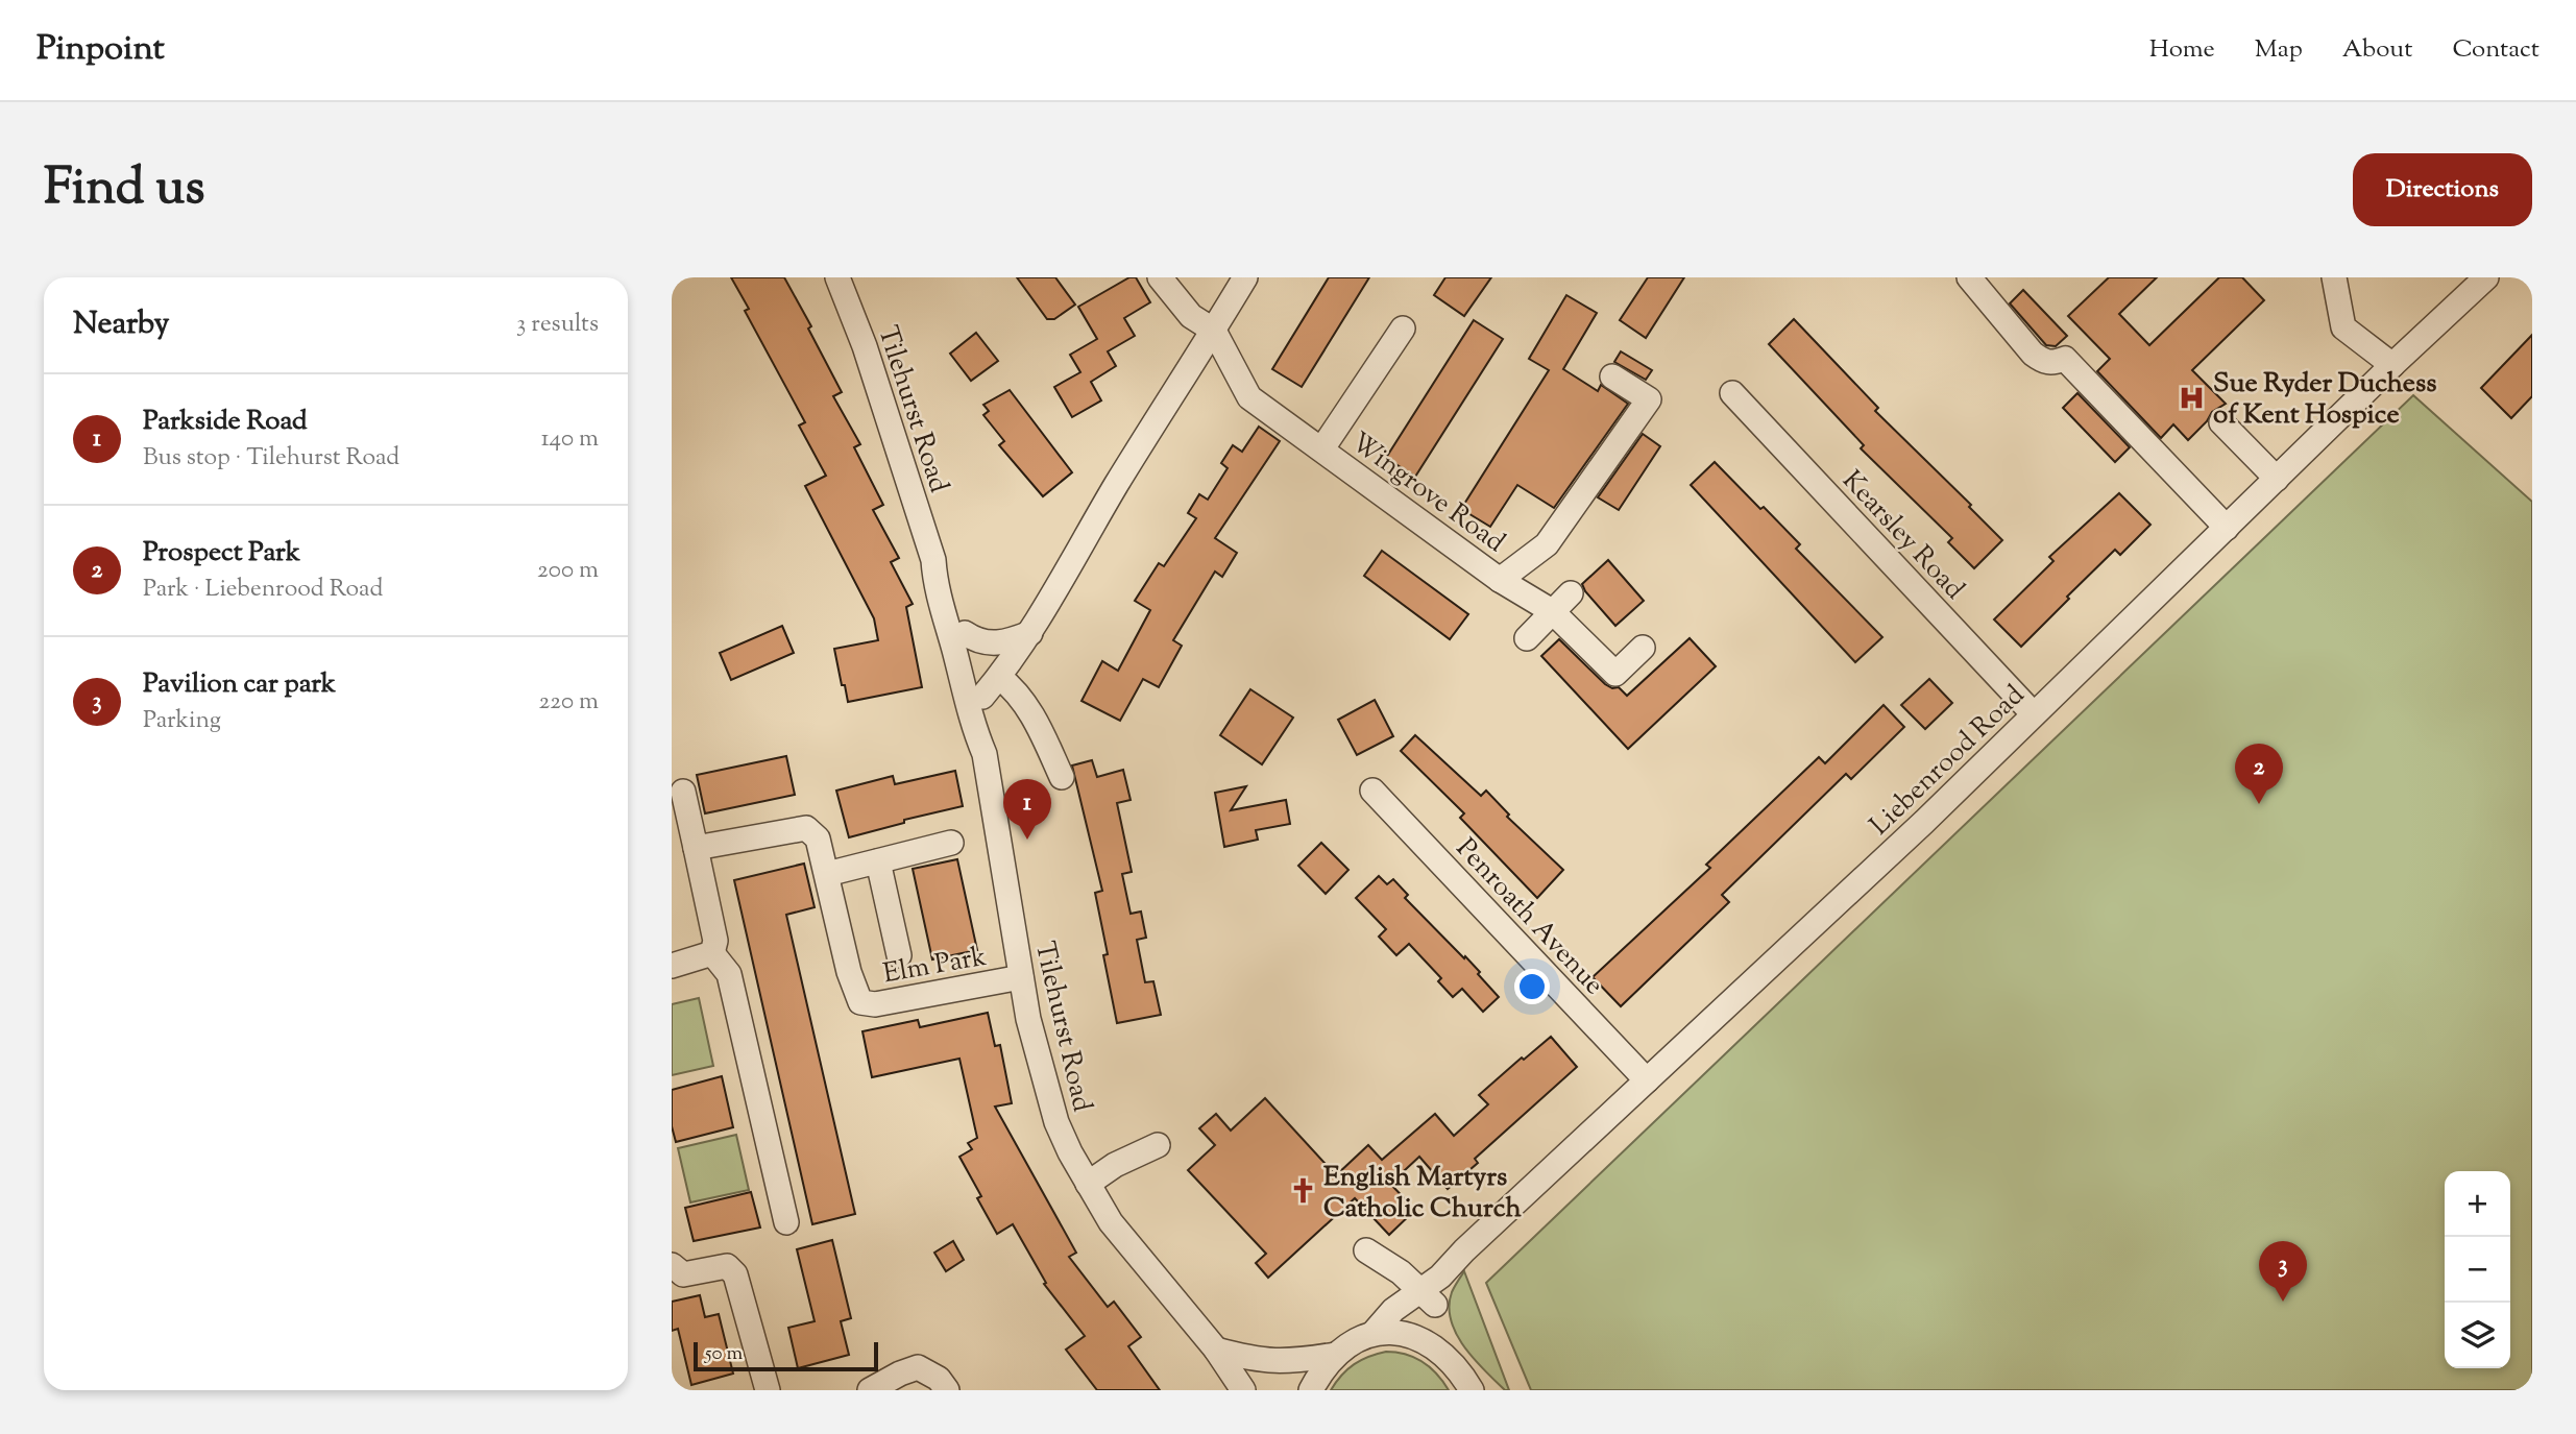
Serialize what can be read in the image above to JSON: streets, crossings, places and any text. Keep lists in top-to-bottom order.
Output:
{
  "streets": {
    "street": [
      "Tilehurst Road",
      "Wingrove Road",
      "Kearsley Road",
      "Liebenrood Road",
      "Penroath Avenue",
      "Elm Park"
    ]
  },
  "crossings": [
    ["Tilehurst Road", "Elm Park"],
    ["Kearsley Road", "Liebenrood Road"],
    ["Liebenrood Road", "Penroath Avenue"]
  ],
  "places": {
    "hospital": ["Sue Ryder Duchess of Kent Hospice"],
    "church": ["English Martyrs Catholic Church"]
  },
  "scale_bar": "50 m",
  "page": {
    "header": "Pinpoint",
    "nav": [
      "Home",
      "Map",
      "About",
      "Contact"
    ],
    "title": "Find us",
    "buttons": "Directions",
    "heading": ["Nearby", "3 results"],
    "list": [
      {
        "mark": "1",
        "name": "Parkside Road",
        "note": "Bus stop · Tilehurst Road",
        "value": "140 m"
      },
      {
        "mark": "2",
        "name": "Prospect Park",
        "note": "Park · Liebenrood Road",
        "value": "200 m"
      },
      {
        "mark": "3",
        "name": "Pavilion car park",
        "note": "Parking",
        "value": "220 m"
      }
    ],
    "pins": ["2", "1", "3"],
    "map_buttons": ["+", "−"],
    "scale": "50 m"
  }
}
